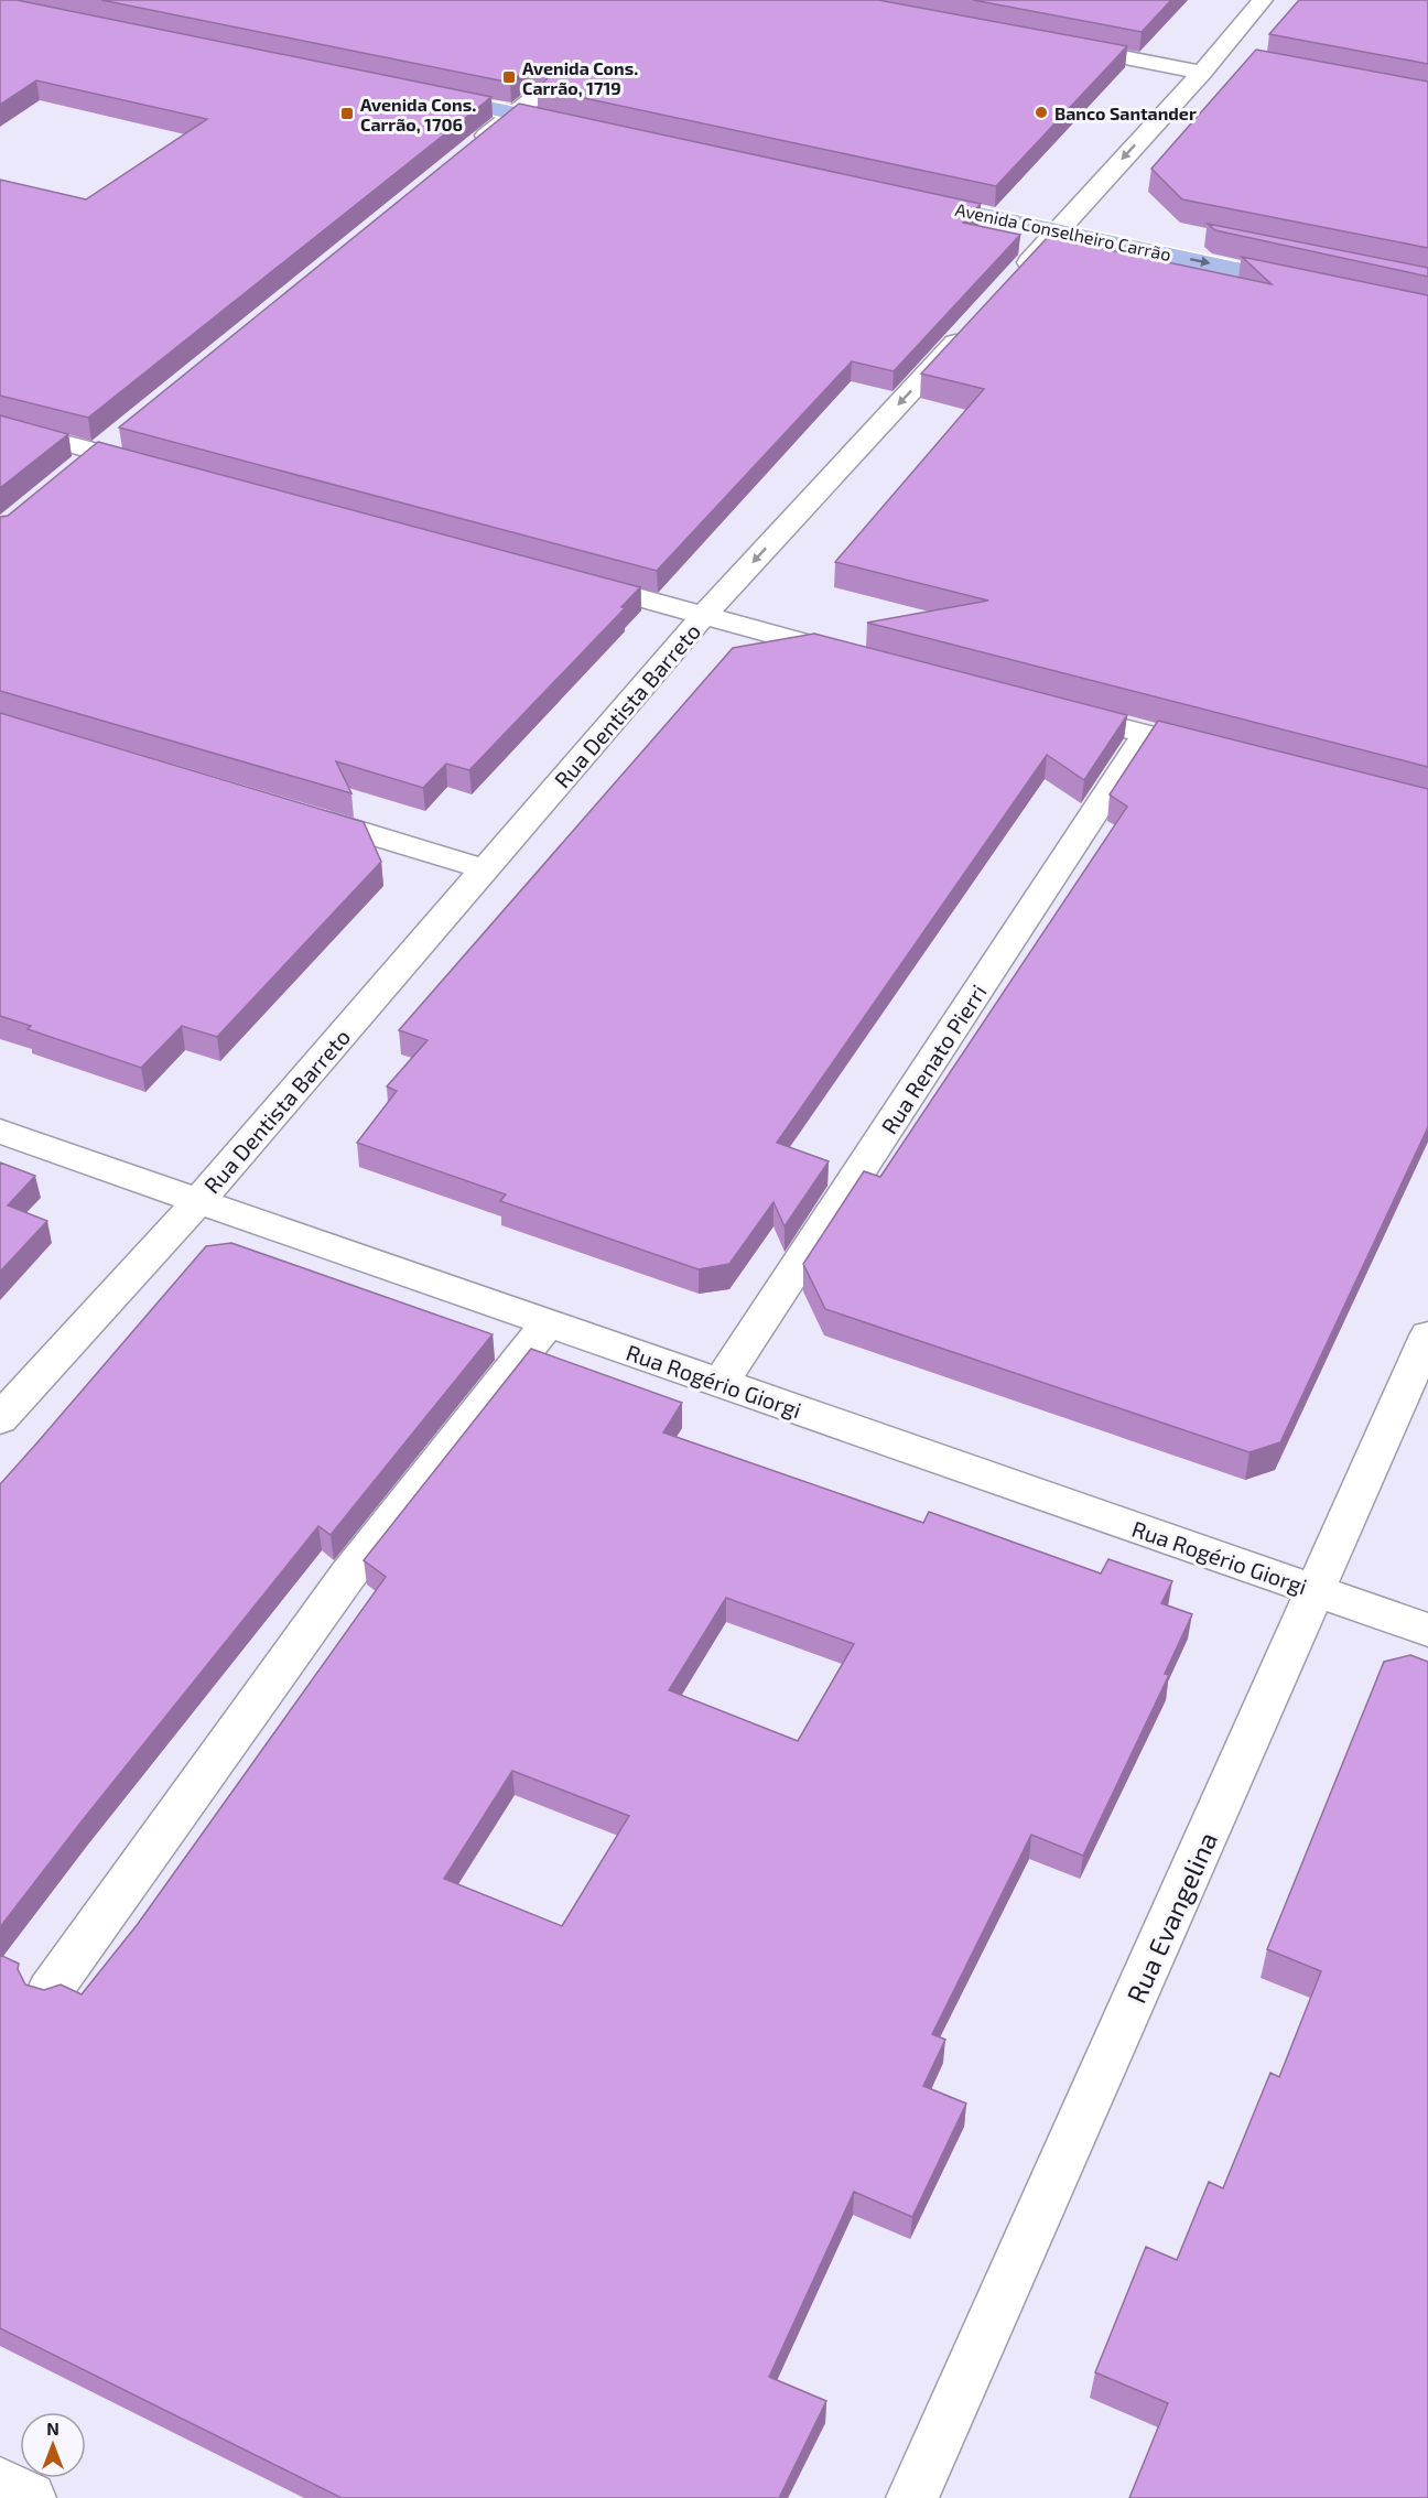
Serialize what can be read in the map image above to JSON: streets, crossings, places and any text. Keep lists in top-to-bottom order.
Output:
{
  "streets": {
    "main road": ["Avenida Conselheiro Carrão"],
    "street": [
      "Rua Dentista Barreto",
      "Rua Renato Pierri",
      "Rua Rogério Giorgi",
      "Rua Evangelina"
    ]
  },
  "crossings": [
    ["Rua Dentista Barreto", "Rua Rogério Giorgi"],
    ["Rua Renato Pierri", "Rua Rogério Giorgi"],
    ["Rua Rogério Giorgi", "Rua Evangelina"]
  ],
  "one_way": ["Avenida Conselheiro Carrão"],
  "places": {
    "transit": ["Avenida Cons. Carrão, 1719", "Avenida Cons. Carrão, 1706"],
    "other": ["Banco Santander"]
  },
  "north": "top"
}
